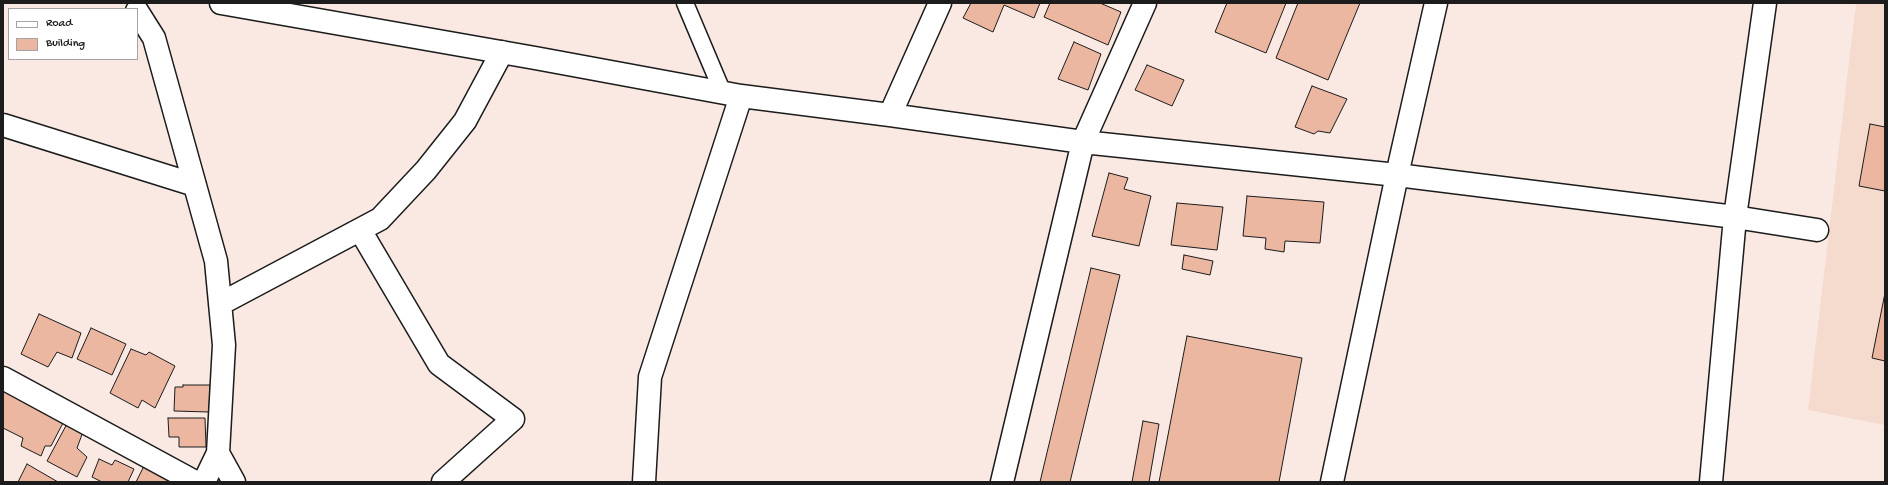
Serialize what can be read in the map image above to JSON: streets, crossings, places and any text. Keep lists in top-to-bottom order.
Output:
{
  "legend": ["Road", "Building"]
}
